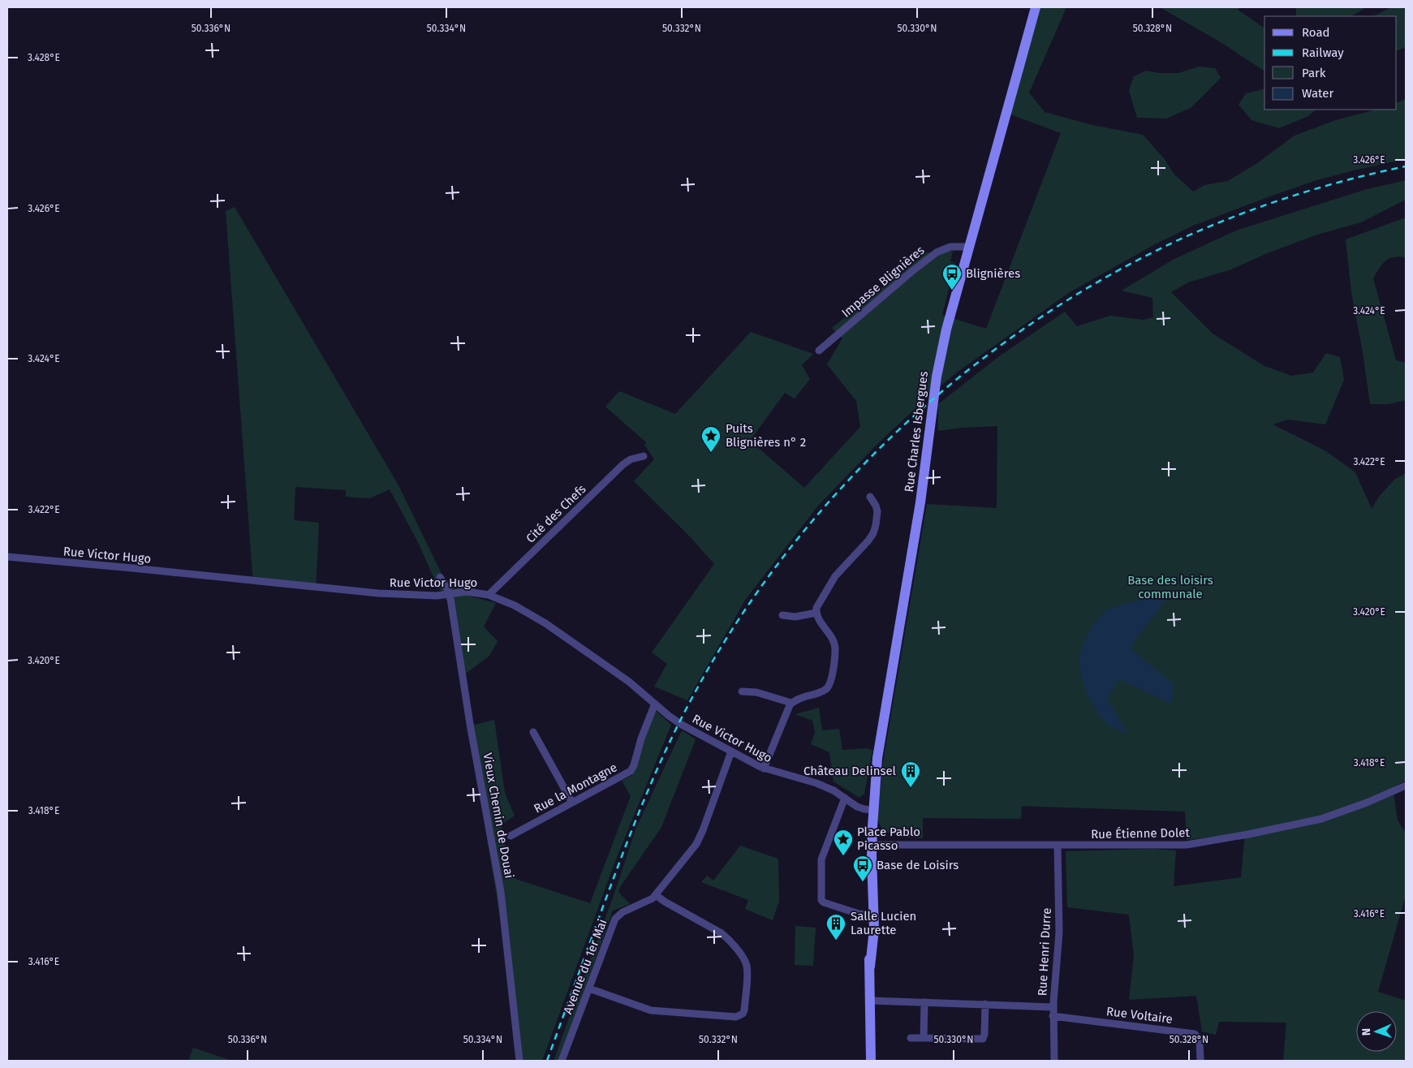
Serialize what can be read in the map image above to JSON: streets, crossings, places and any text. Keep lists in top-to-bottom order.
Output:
{
  "streets": {
    "main road": ["Rue Charles Isbergues"],
    "street": [
      "Impasse Blignières",
      "Cité des Chefs",
      "Rue Victor Hugo",
      "Rue la Montagne",
      "Vieux Chemin de Douai",
      "Rue Étienne Dolet",
      "Rue Henri Durre",
      "Avenue du 1er Mai",
      "Rue Voltaire"
    ]
  },
  "crossings": [
    ["Impasse Blignières", "Rue Charles Isbergues"],
    ["Rue Charles Isbergues", "Rue Victor Hugo"],
    ["Rue Charles Isbergues", "Rue Étienne Dolet"],
    ["Cité des Chefs", "Rue Victor Hugo"],
    ["Rue Victor Hugo", "Rue la Montagne"],
    ["Rue Victor Hugo", "Vieux Chemin de Douai"],
    ["Rue Victor Hugo", "Avenue du 1er Mai"],
    ["Rue Étienne Dolet", "Rue Henri Durre"],
    ["Rue Henri Durre", "Rue Voltaire"]
  ],
  "parks": ["Base des loisirs communale"],
  "places": {
    "bus stop": ["Blignières", "Base de Loisirs"],
    "place": ["Puits Blignières n° 2", "Place Pablo Picasso"],
    "building": ["Château Delinsel", "Salle Lucien Laurette"]
  },
  "legend": [
    "Road",
    "Railway",
    "Park",
    "Water"
  ],
  "north": "left",
  "coordinates": [
    "50.336°N",
    "50.334°N",
    "50.332°N",
    "50.330°N",
    "50.328°N",
    "3.428°E",
    "3.426°E",
    "3.424°E",
    "3.422°E",
    "3.420°E",
    "3.418°E",
    "3.416°E"
  ]
}
